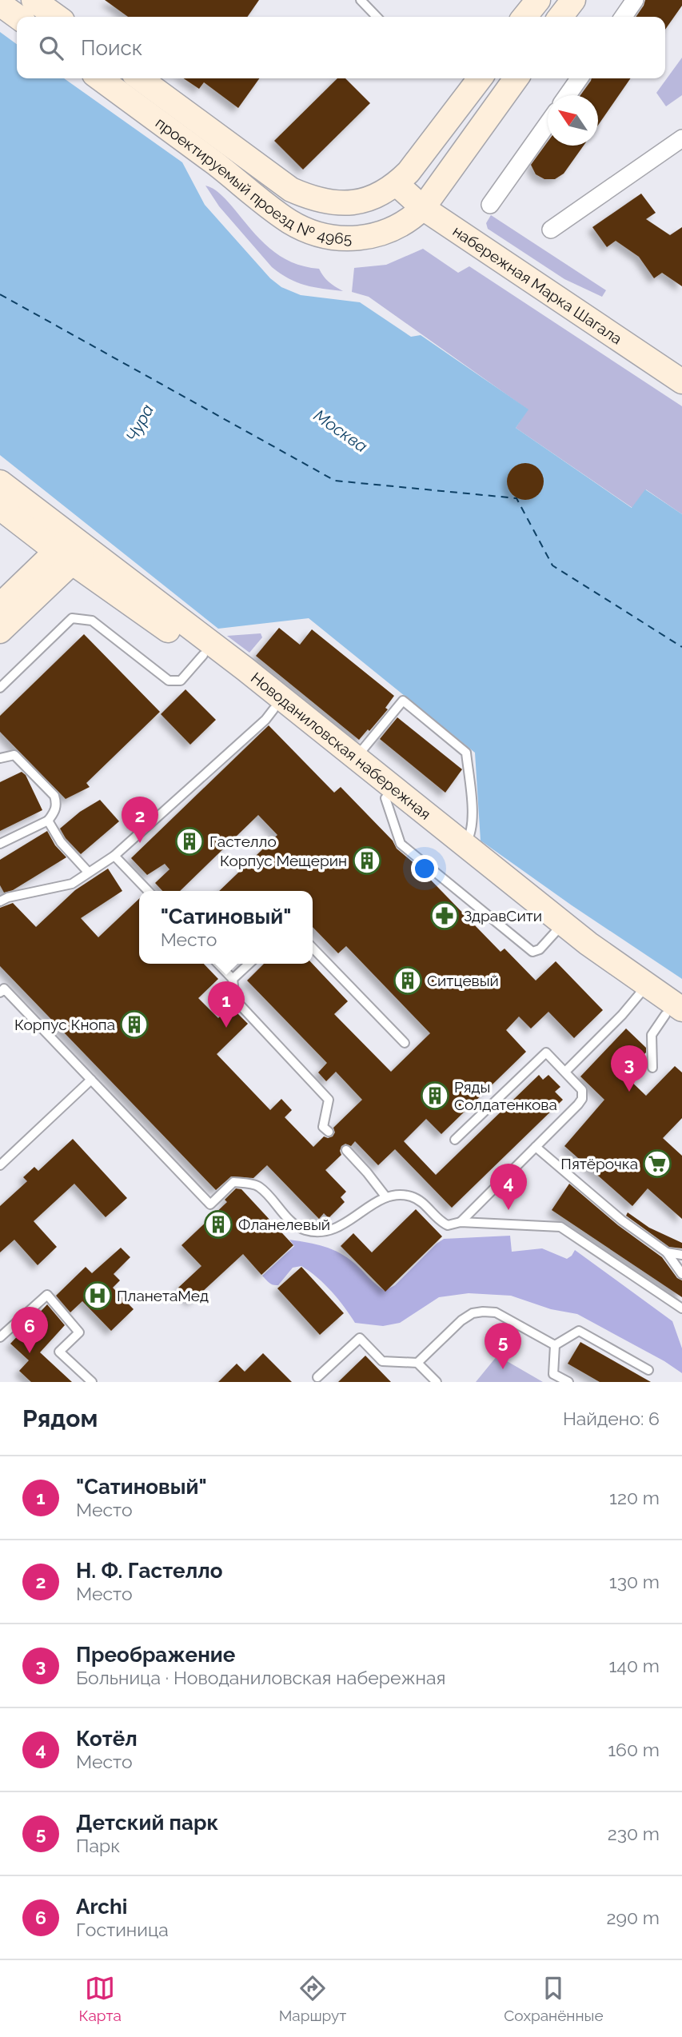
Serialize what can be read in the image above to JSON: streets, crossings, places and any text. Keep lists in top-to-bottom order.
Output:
{
  "streets": {
    "main road": ["проектируемый проезд № 4965", "набережная Марка Шагала", "Новоданиловская набережная"]
  },
  "crossings": [
    ["проектируемый проезд № 4965", "набережная Марка Шагала"]
  ],
  "water": ["Чура", "Москва"],
  "places": {
    "building": [
      "Гастелло",
      "Корпус Мещерин",
      "Ситцевый",
      "Корпус Кнопа",
      "Ряды Солдатенкова",
      "Фланелевый"
    ],
    "pharmacy": ["ЗдравСити"],
    "supermarket": ["Пятёрочка"],
    "hospital": ["ПланетаМед"]
  },
  "north": "top left",
  "page": {
    "search": "Поиск",
    "pins": [
      "2",
      "1",
      "3",
      "4",
      "6",
      "5"
    ],
    "popup": ["\"Сатиновый\"", "Место"],
    "heading": ["Рядом", "Найдено: 6"],
    "list": [
      {
        "mark": "1",
        "name": "\"Сатиновый\"",
        "note": "Место",
        "value": "120 m"
      },
      {
        "mark": "2",
        "name": "Н. Ф. Гастелло",
        "note": "Место",
        "value": "130 m"
      },
      {
        "mark": "3",
        "name": "Преображение",
        "note": "Больница · Новоданиловская набережная",
        "value": "140 m"
      },
      {
        "mark": "4",
        "name": "Котёл",
        "note": "Место",
        "value": "160 m"
      },
      {
        "mark": "5",
        "name": "Детский парк",
        "note": "Парк",
        "value": "230 m"
      },
      {
        "mark": "6",
        "name": "Archi",
        "note": "Гостиница",
        "value": "290 m"
      }
    ],
    "nav": ["Карта", "Маршрут", "Сохранённые"]
  }
}
